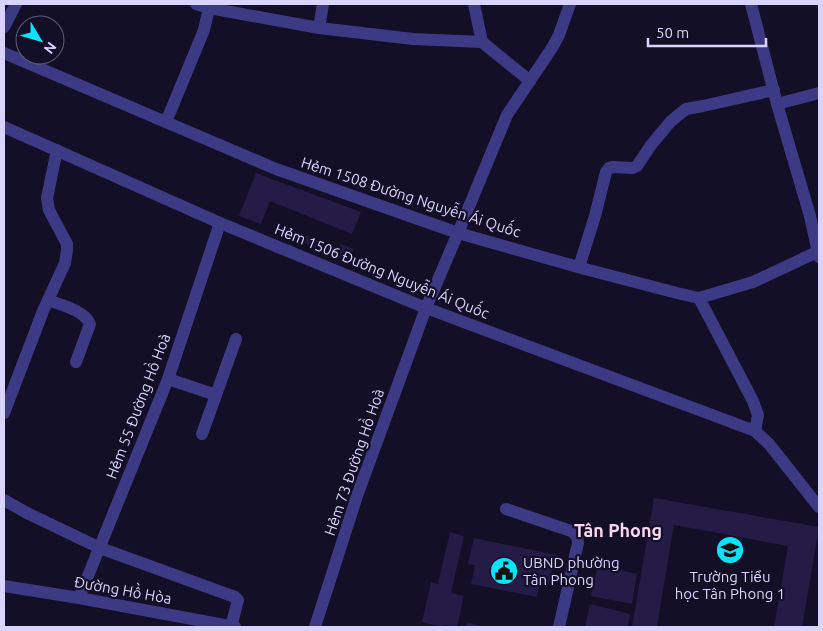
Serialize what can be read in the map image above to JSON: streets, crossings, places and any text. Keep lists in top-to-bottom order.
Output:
{
  "streets": {
    "street": [
      "Hẻm 1508 Đường Nguyễn Ái Quốc",
      "Hẻm 1506 Đường Nguyễn Ái Quốc",
      "Hẻm 55 Đường Hồ Hoà",
      "Hẻm 73 Đường Hồ Hoà",
      "Đường Hồ Hòa"
    ]
  },
  "crossings": [
    ["Hẻm 1508 Đường Nguyễn Ái Quốc", "Hẻm 73 Đường Hồ Hoà"],
    ["Hẻm 1506 Đường Nguyễn Ái Quốc", "Hẻm 55 Đường Hồ Hoà"],
    ["Hẻm 1506 Đường Nguyễn Ái Quốc", "Hẻm 73 Đường Hồ Hoà"],
    ["Hẻm 55 Đường Hồ Hoà", "Đường Hồ Hòa"]
  ],
  "districts": ["Tân Phong"],
  "places": {
    "school or university": ["Trường Tiểu học Tân Phong 1"],
    "public building": ["UBND phường Tân Phong"]
  },
  "scale_bar": "50 m",
  "north": "bottom right"
}
